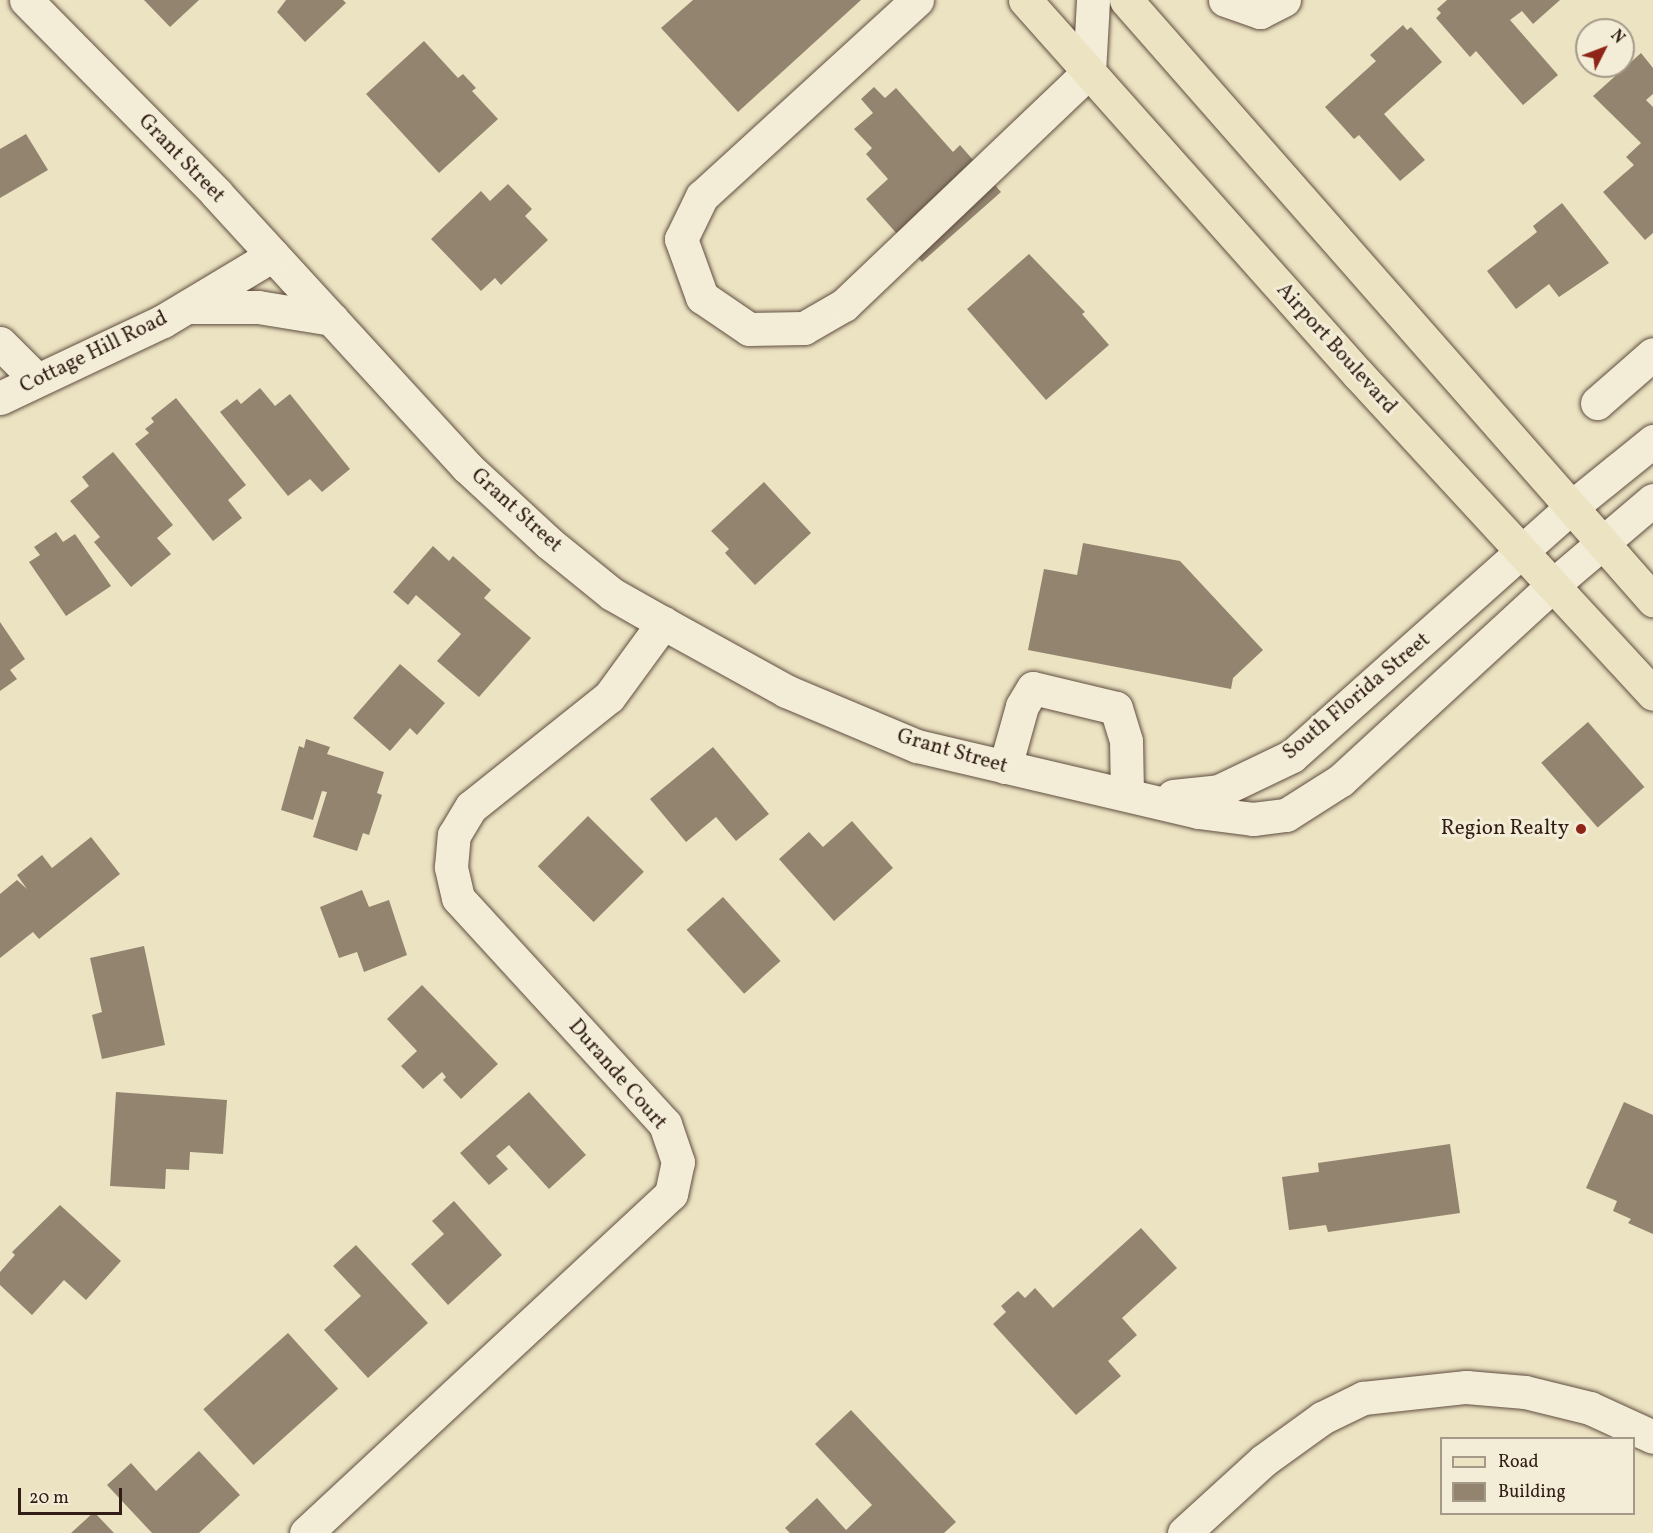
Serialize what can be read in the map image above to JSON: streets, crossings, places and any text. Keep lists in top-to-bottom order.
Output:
{
  "streets": {
    "main road": ["Airport Boulevard"],
    "street": [
      "Grant Street",
      "Cottage Hill Road",
      "South Florida Street",
      "Durande Court"
    ]
  },
  "crossings": [
    ["Grant Street", "Cottage Hill Road"],
    ["Grant Street", "South Florida Street"],
    ["Grant Street", "Durande Court"],
    ["Airport Boulevard", "South Florida Street"]
  ],
  "places": ["Region Realty"],
  "legend": ["Road", "Building"],
  "scale_bar": "20 m",
  "north": "top right"
}
